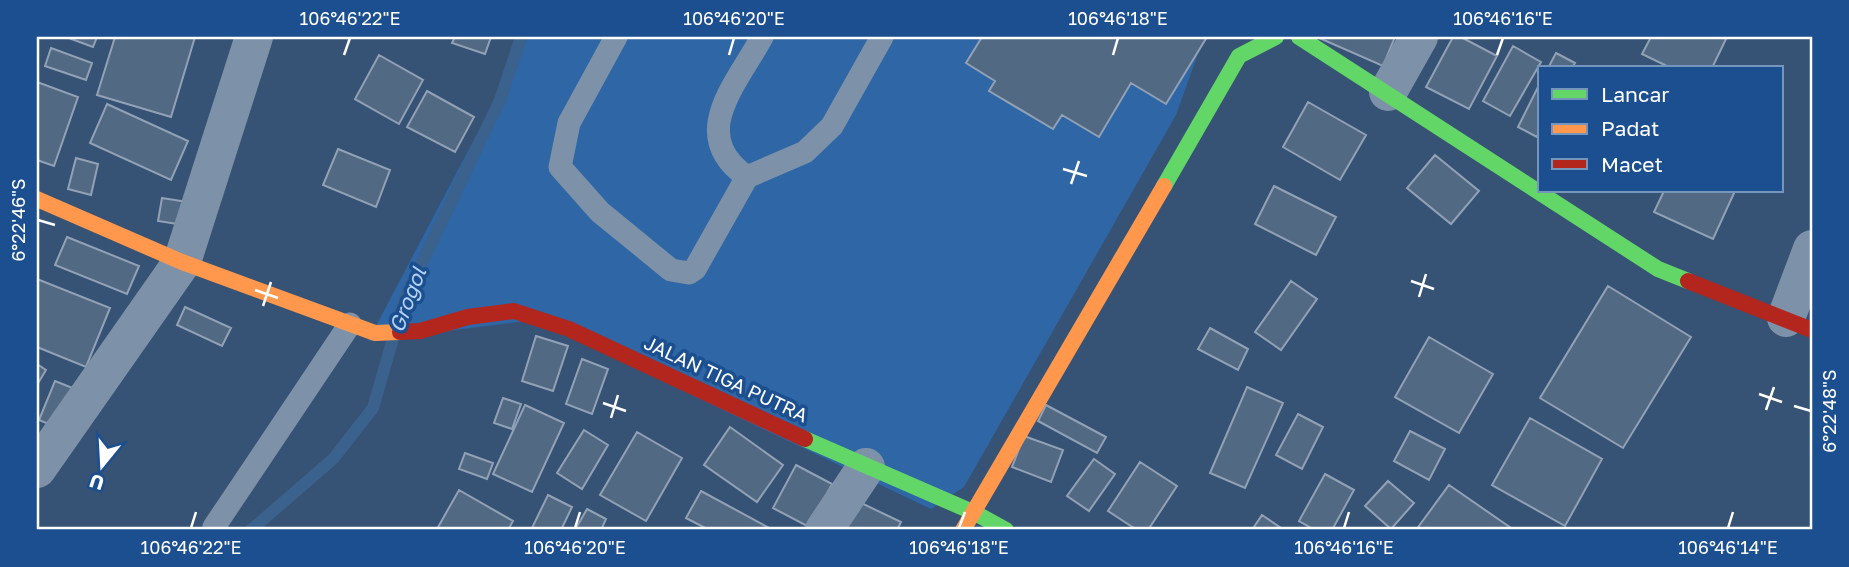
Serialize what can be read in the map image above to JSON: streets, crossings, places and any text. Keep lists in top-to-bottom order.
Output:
{
  "streets": {
    "street": ["JALAN TIGA PUTRA"]
  },
  "water": ["Grogol"],
  "legend": ["Lancar", "Padat", "Macet"],
  "north": "bottom",
  "coordinates": [
    "106°46'22\"E",
    "106°46'20\"E",
    "106°46'18\"E",
    "106°46'16\"E",
    "6°22'46\"S",
    "6°22'48\"S",
    "106°46'14\"E"
  ]
}
